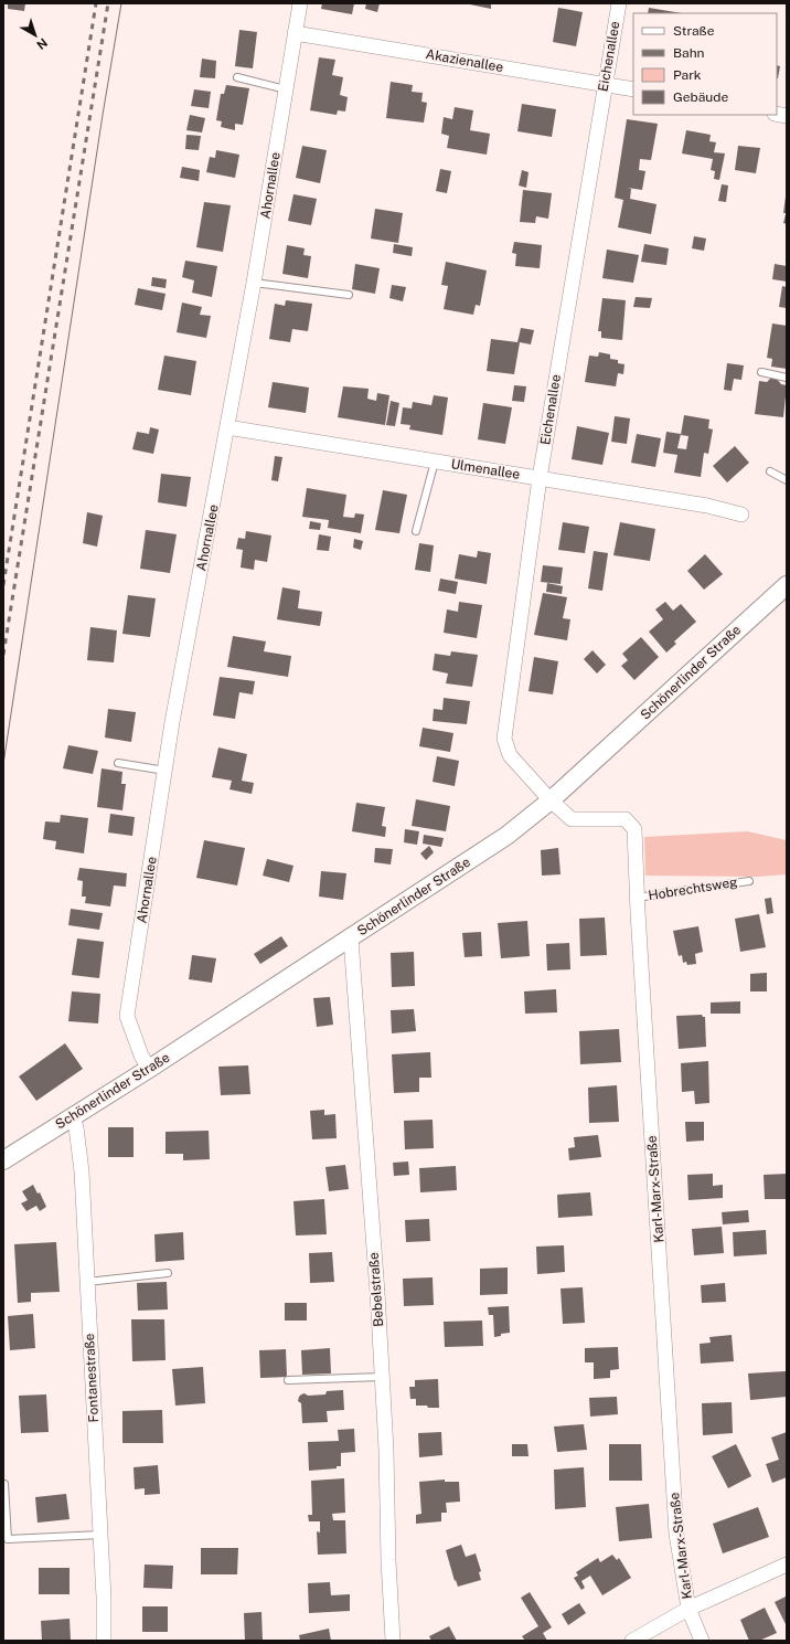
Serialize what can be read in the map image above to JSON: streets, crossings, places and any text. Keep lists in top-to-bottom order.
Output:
{
  "streets": {
    "street": [
      "Eichenallee",
      "Akazienallee",
      "Ahornallee",
      "Ulmenallee",
      "Schönerlinder Straße",
      "Karl-Marx-Straße",
      "Bebelstraße",
      "Fontanestraße"
    ],
    "lane": ["Hobrechtsweg"]
  },
  "crossings": [
    ["Eichenallee", "Akazienallee"],
    ["Eichenallee", "Ulmenallee"],
    ["Eichenallee", "Schönerlinder Straße"],
    ["Eichenallee", "Karl-Marx-Straße"],
    ["Akazienallee", "Ahornallee"],
    ["Ahornallee", "Ulmenallee"],
    ["Ahornallee", "Schönerlinder Straße"],
    ["Schönerlinder Straße", "Karl-Marx-Straße"],
    ["Schönerlinder Straße", "Bebelstraße"],
    ["Schönerlinder Straße", "Fontanestraße"],
    ["Hobrechtsweg", "Karl-Marx-Straße"]
  ],
  "legend": [
    "Straße",
    "Bahn",
    "Park",
    "Gebäude"
  ],
  "north": "bottom right"
}
